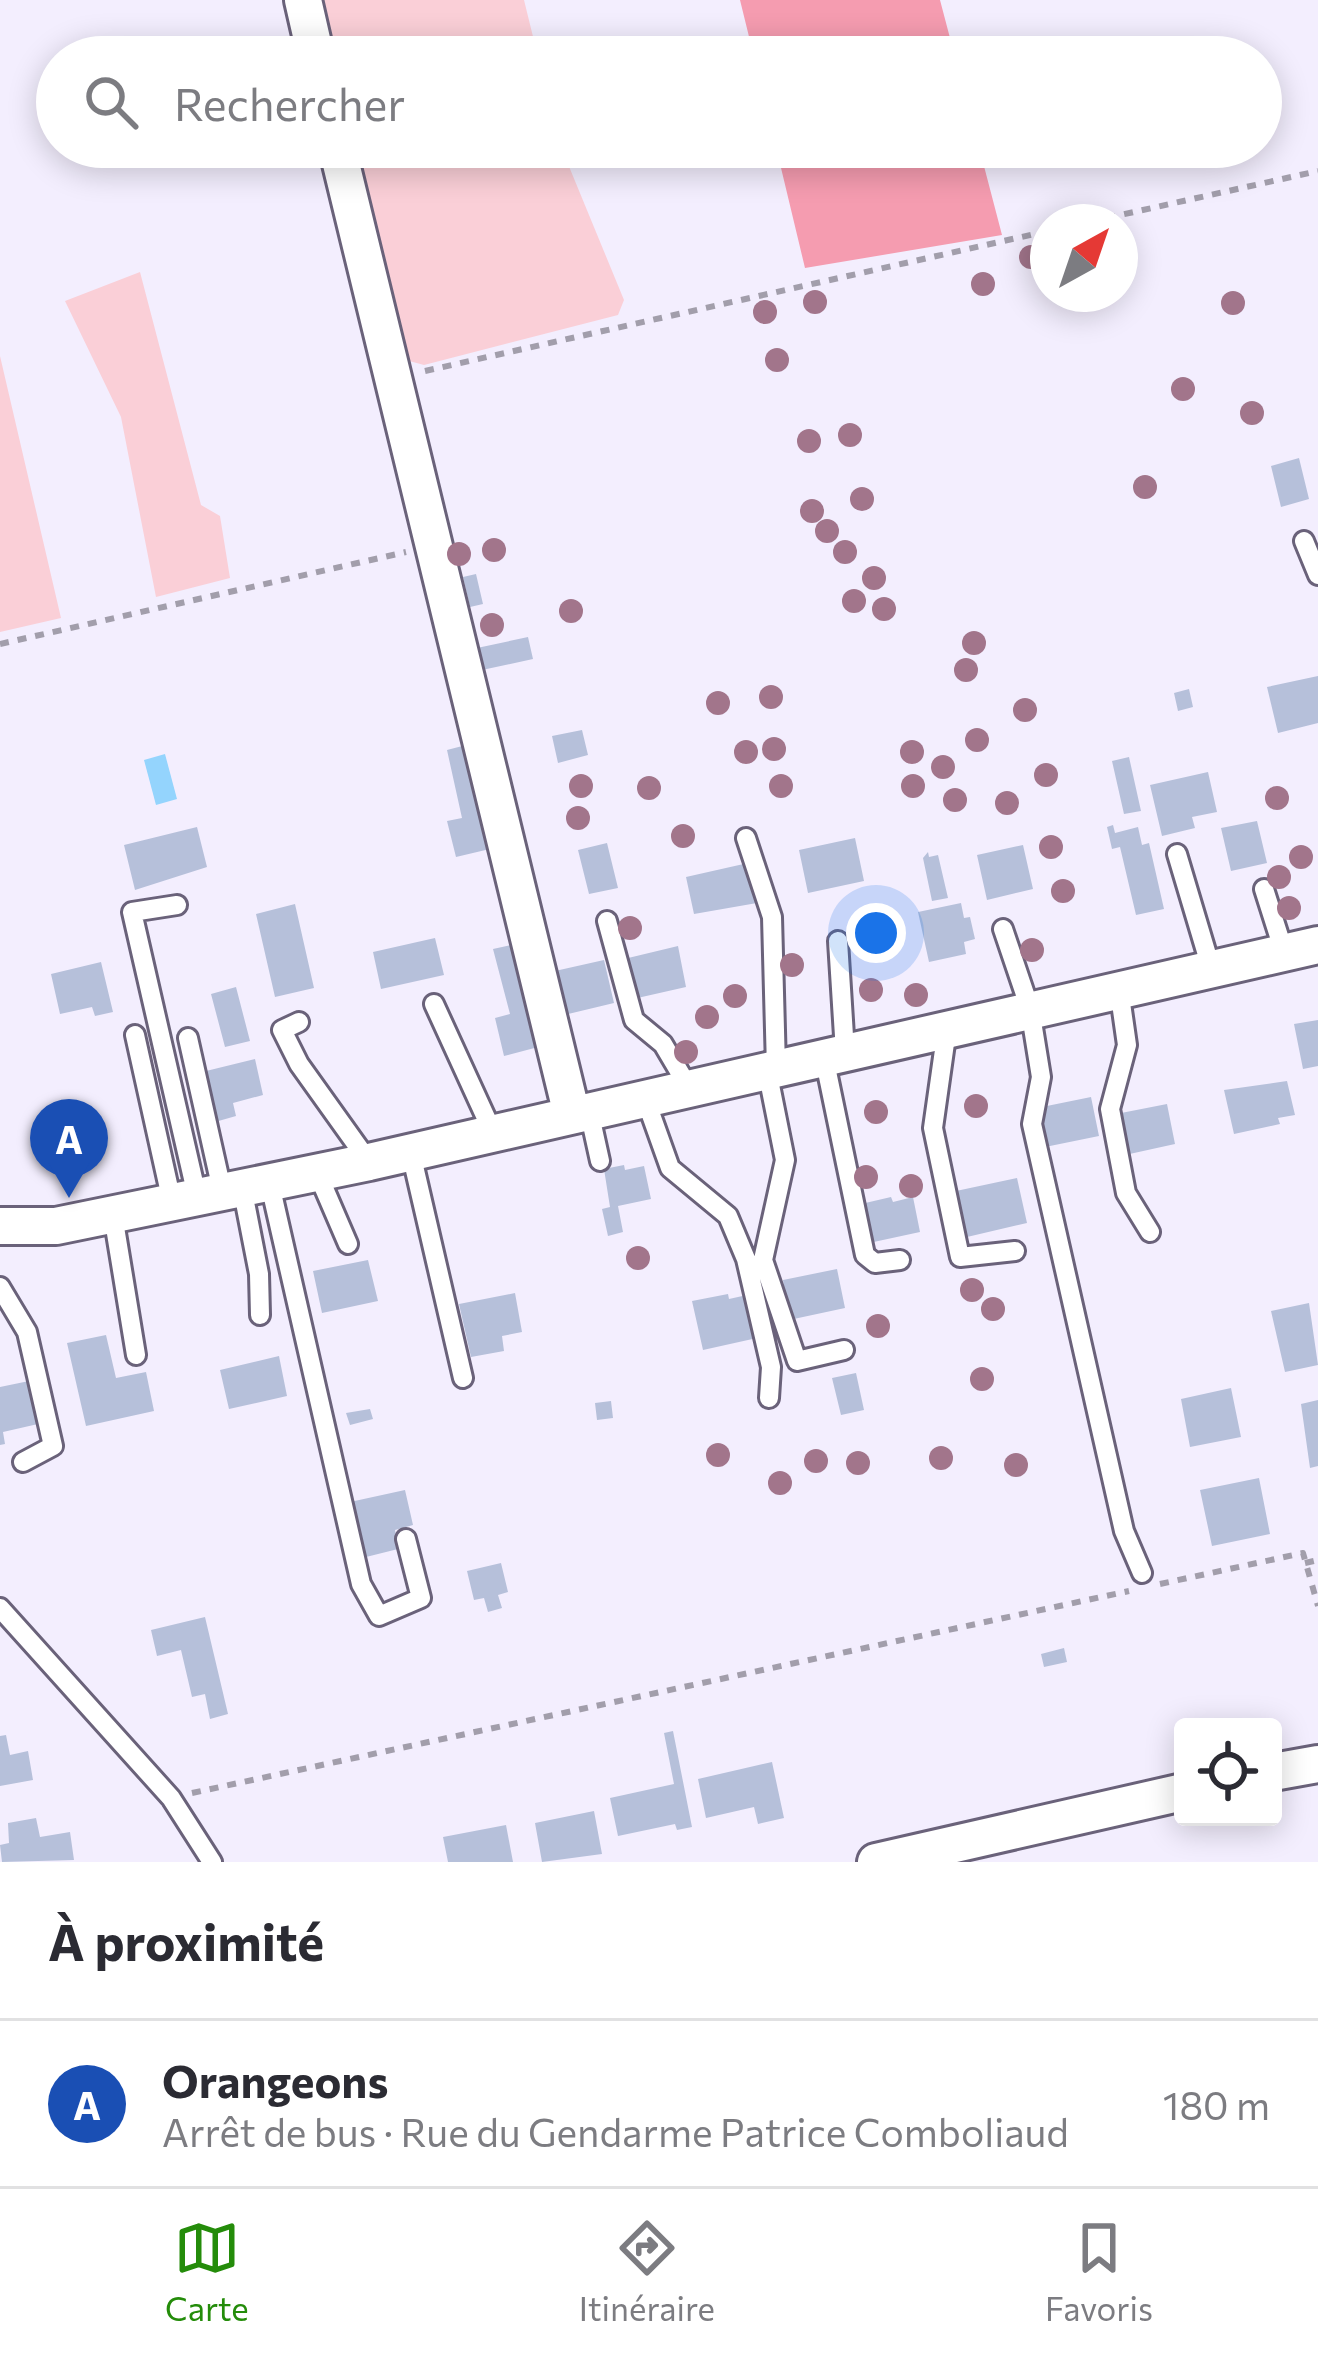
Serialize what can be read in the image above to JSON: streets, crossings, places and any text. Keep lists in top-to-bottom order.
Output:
{
  "north": "top right",
  "page": {
    "search": "Rechercher",
    "pins": "A",
    "heading": "À proximité",
    "list": [
      {
        "mark": "A",
        "name": "Orangeons",
        "note": "Arrêt de bus · Rue du Gendarme Patrice Comboliaud",
        "value": "180 m"
      }
    ],
    "nav": ["Carte", "Itinéraire", "Favoris"]
  }
}
